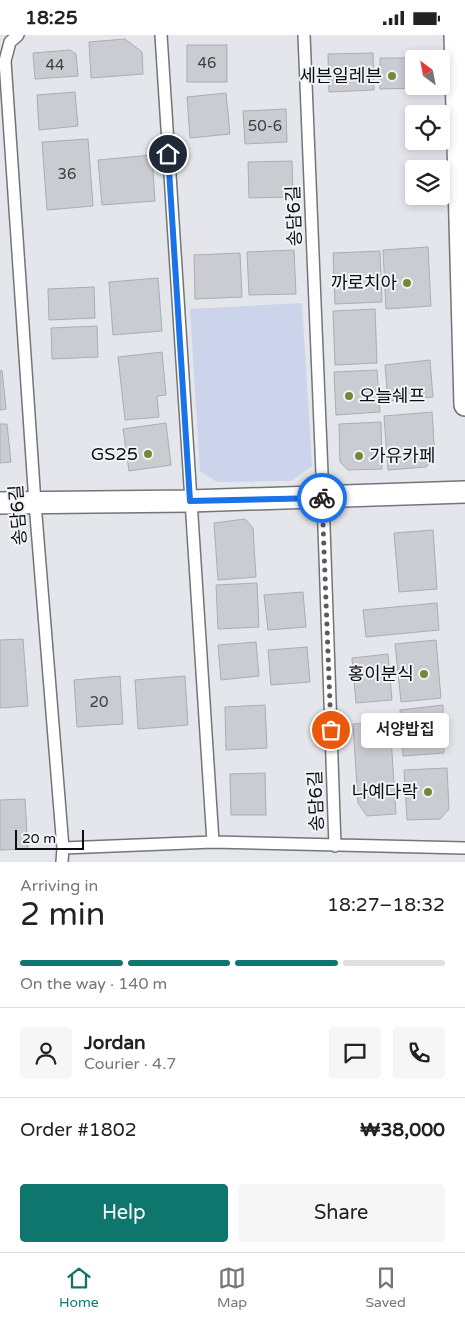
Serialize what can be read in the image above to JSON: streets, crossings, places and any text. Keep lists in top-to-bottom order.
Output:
{
  "streets": {
    "lane": ["송담6길"]
  },
  "places": [
    "세븐일레븐",
    "까로치아",
    "오늘쉐프",
    "GS25",
    "가유카페",
    "홍이분식",
    "서양밥집",
    "나예다락"
  ],
  "house_numbers": [
    "46",
    "44",
    "50-6",
    "36",
    "20"
  ],
  "scale_bar": "20 m",
  "north": "top left",
  "page": {
    "status": "18:25",
    "bubble": "서양밥집",
    "scale": "20 m",
    "heading": ["2 min", "Arriving in", "18:27–18:32"],
    "panel": [
      "Jordan",
      "Courier · 4.7",
      "Order #1802",
      "₩38,000"
    ],
    "bar": "On the way · 140 m",
    "buttons": ["Help", "Share"],
    "tabs": ["Home", "Map", "Saved"]
  }
}
